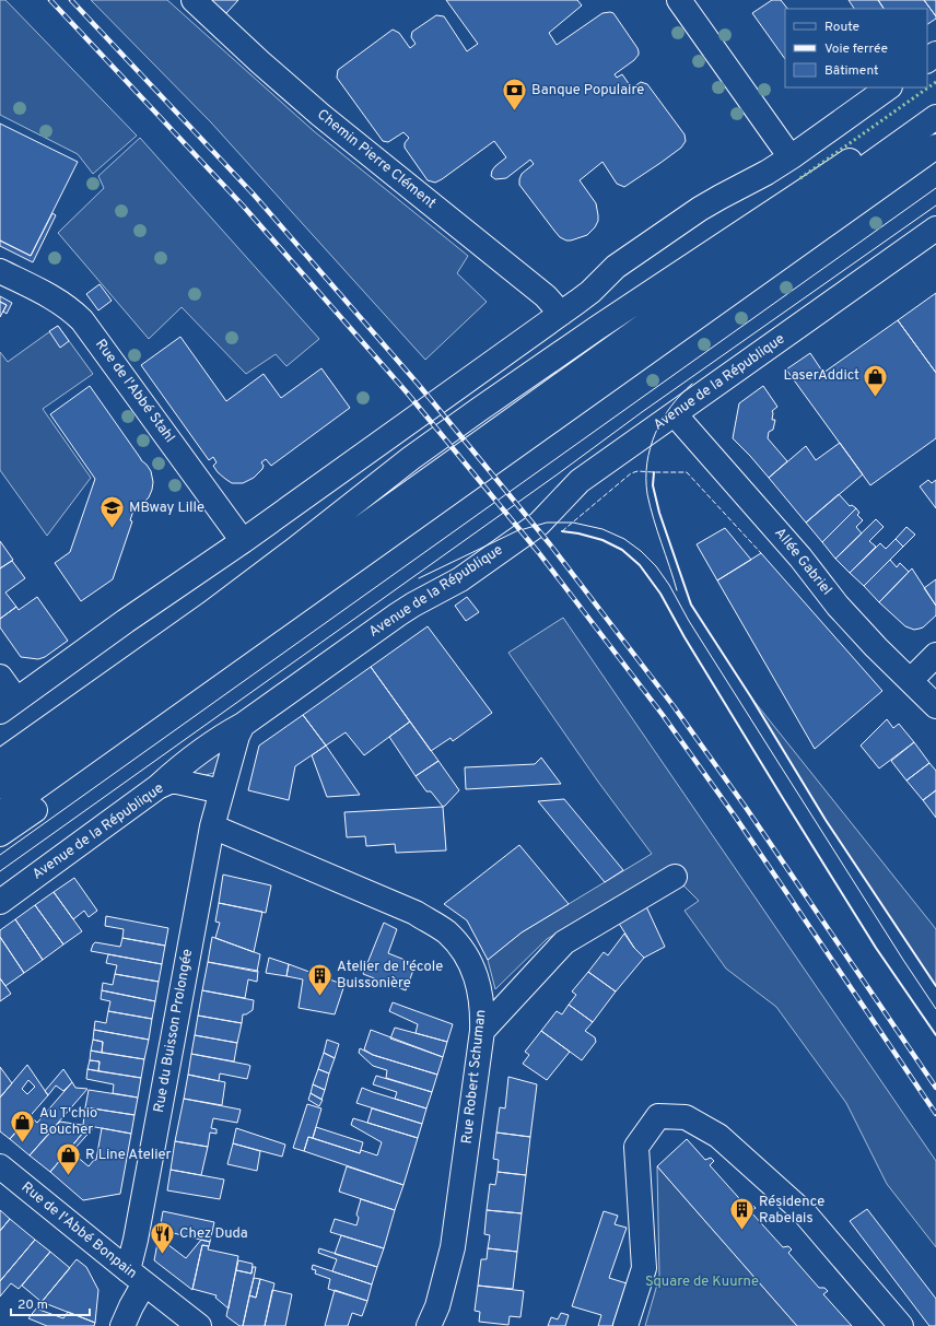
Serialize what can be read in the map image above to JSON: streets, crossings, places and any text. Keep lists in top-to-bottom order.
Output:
{
  "streets": {
    "street": [
      "Chemin Pierre Clément",
      "Avenue de la République",
      "Rue de l'Abbé Stahl",
      "Allée Gabriel",
      "Rue du Buisson Prolongée",
      "Rue Robert Schuman",
      "Rue de l'Abbé Bonpain"
    ]
  },
  "crossings": [
    ["Avenue de la République", "Allée Gabriel"],
    ["Avenue de la République", "Rue du Buisson Prolongée"],
    ["Rue du Buisson Prolongée", "Rue Robert Schuman"],
    ["Rue du Buisson Prolongée", "Rue de l'Abbé Bonpain"]
  ],
  "parks": ["Square de Kuurne"],
  "places": {
    "bank": ["Banque Populaire"],
    "shop": ["LaserAddict", "Au T'chio Boucher", "R Line Atelier"],
    "school or university": ["MBway Lille"],
    "building": ["Atelier de l'école Buissonière", "Résidence Rabelais"],
    "restaurant": ["Chez Duda"]
  },
  "legend": ["Route", "Voie ferrée", "Bâtiment"],
  "scale_bar": "20 m"
}
